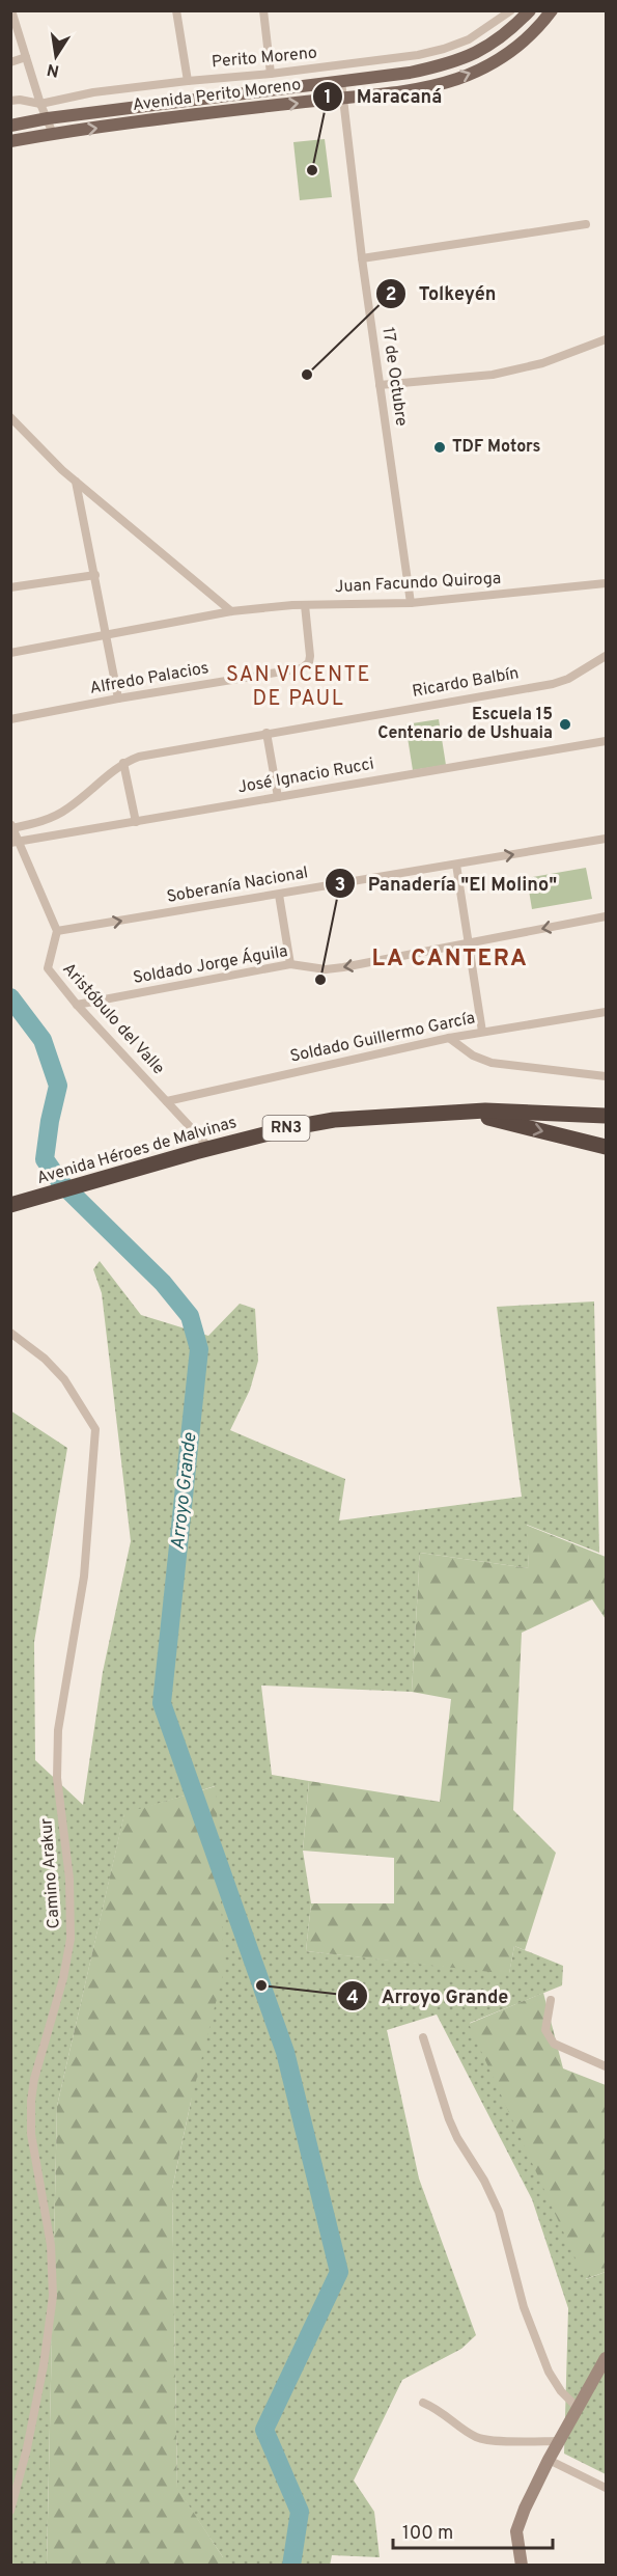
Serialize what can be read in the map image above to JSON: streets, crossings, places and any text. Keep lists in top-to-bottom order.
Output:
{
  "streets": {
    "highway": ["RN3", "Avenida Héroes de Malvinas"],
    "main road": ["Avenida Perito Moreno"],
    "street": [
      "Perito Moreno",
      "17 de Octubre",
      "Juan Facundo Quiroga",
      "Alfredo Palacios",
      "Ricardo Balbín",
      "José Ignacio Rucci",
      "Soberanía Nacional",
      "Soldado Jorge Águila",
      "Aristóbulo del Valle",
      "Soldado Guillermo García",
      "Camino Arakur"
    ]
  },
  "crossings": [
    ["Avenida Perito Moreno", "17 de Octubre"],
    ["17 de Octubre", "Juan Facundo Quiroga"],
    ["Juan Facundo Quiroga", "Alfredo Palacios"],
    ["Soberanía Nacional", "Aristóbulo del Valle"],
    ["Soldado Jorge Águila", "Aristóbulo del Valle"],
    ["Aristóbulo del Valle", "Soldado Guillermo García"],
    ["Aristóbulo del Valle", "Avenida Héroes de Malvinas"]
  ],
  "one_way": ["Soberanía Nacional", "Soldado Jorge Águila"],
  "districts": ["SAN VICENTE DE PAUL", "LA CANTERA"],
  "water": ["Arroyo Grande"],
  "places": [
    "Maracaná",
    "Tolkeyén",
    "TDF Motors",
    "Escuela 15 Centenario de Ushuaia",
    "Panadería \"El Molino\"",
    "Arroyo Grande"
  ],
  "scale_bar": "100 m",
  "north": "bottom"
}
